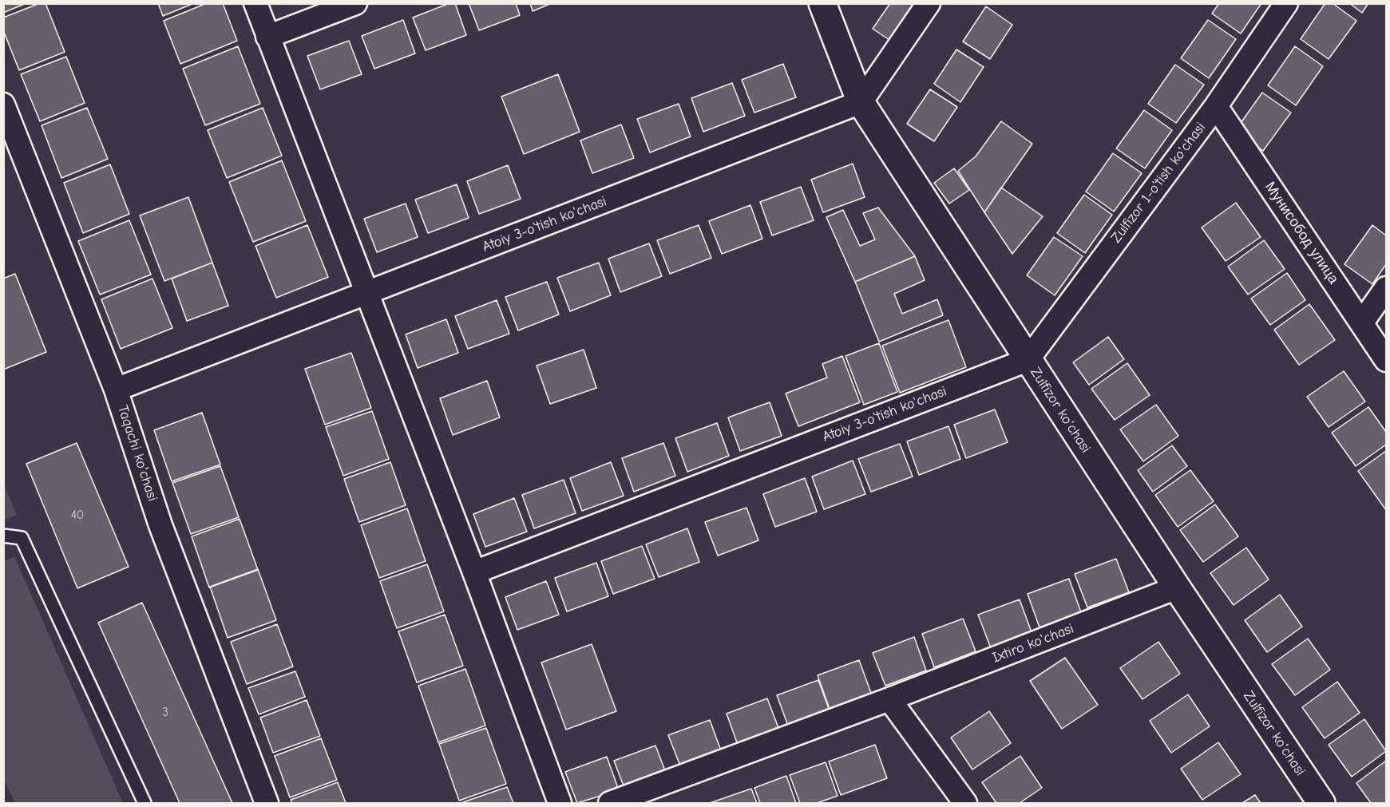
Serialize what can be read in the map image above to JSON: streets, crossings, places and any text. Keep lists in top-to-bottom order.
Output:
{
  "streets": {
    "street": [
      "Zulfizor 1-o'tish ko'chasi",
      "Atoiy 3-o'tish ko'chasi",
      "Мунисобод улица",
      "Zulfizor ko'chasi",
      "Taqachi koʻchasi",
      "Ixtiro ko'chasi"
    ]
  },
  "crossings": [
    ["Zulfizor 1-o'tish ko'chasi", "Atoiy 3-o'tish ko'chasi"],
    ["Zulfizor 1-o'tish ko'chasi", "Мунисобод улица"],
    ["Zulfizor 1-o'tish ko'chasi", "Zulfizor ko'chasi"],
    ["Atoiy 3-o'tish ko'chasi", "Zulfizor ko'chasi"],
    ["Atoiy 3-o'tish ko'chasi", "Taqachi koʻchasi"],
    ["Zulfizor ko'chasi", "Ixtiro ko'chasi"]
  ],
  "house_numbers": ["40", "3"]
}
